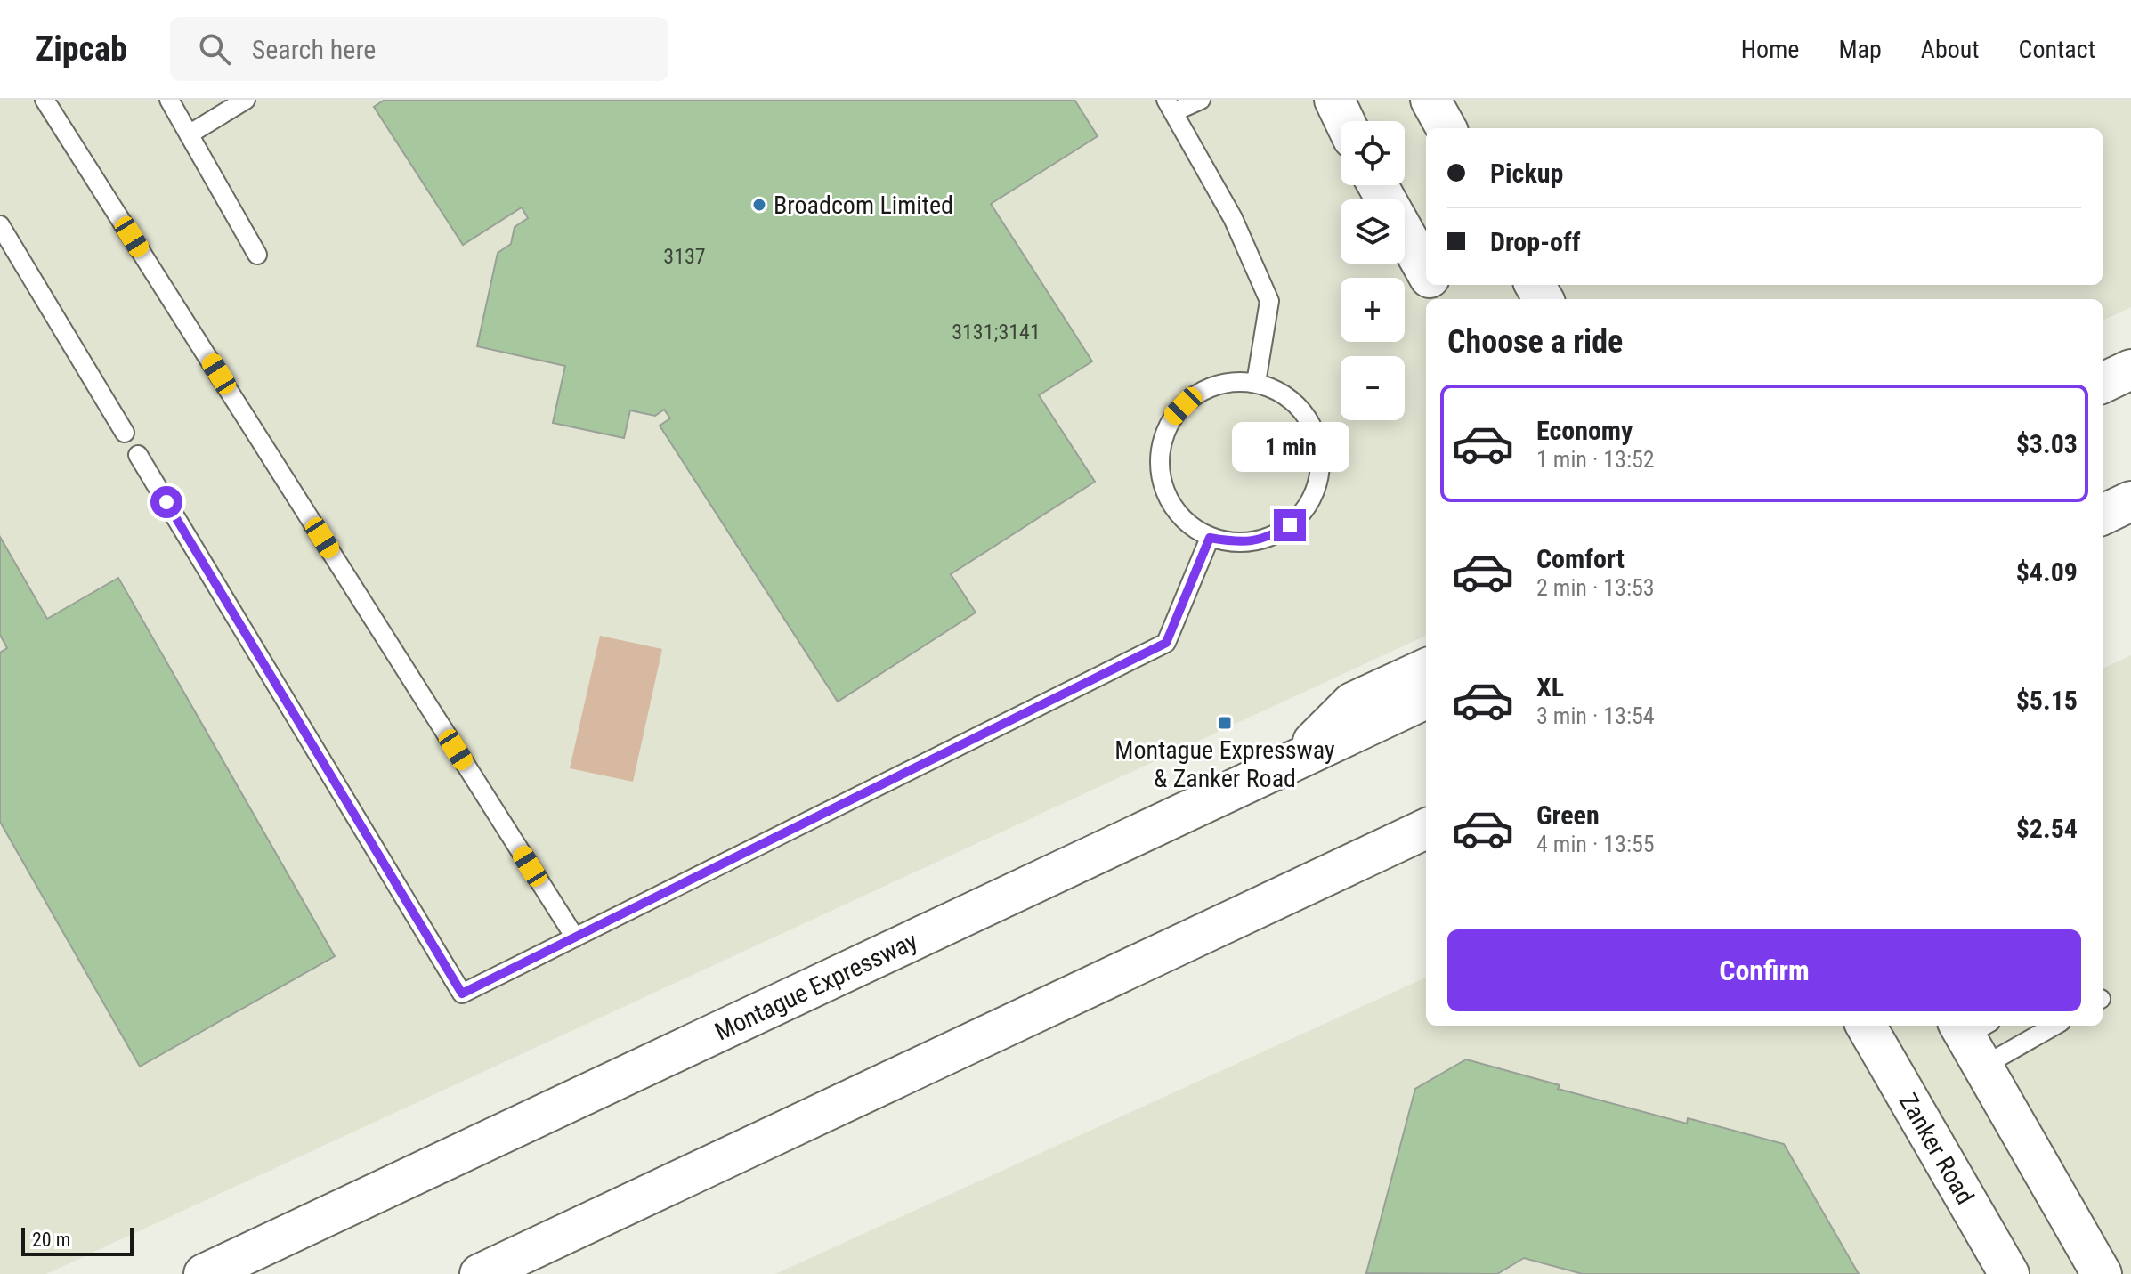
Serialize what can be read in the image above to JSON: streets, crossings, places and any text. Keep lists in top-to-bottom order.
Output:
{
  "streets": {
    "main road": ["Montague Expressway", "Zanker Road"]
  },
  "places": {
    "other": ["Broadcom Limited"],
    "transit": ["Montague Expressway & Zanker Road"]
  },
  "house_numbers": ["3137", "3131;3141"],
  "scale_bar": "20 m",
  "page": {
    "header": "Zipcab",
    "search": "Search here",
    "nav": [
      "Home",
      "Map",
      "About",
      "Contact"
    ],
    "map_buttons": ["+", "−"],
    "banner": ["Pickup", "Drop-off"],
    "heading": "Choose a ride",
    "list": [
      {
        "name": "Economy",
        "note": "1 min · 13:52",
        "value": "$3.03"
      },
      {
        "name": "Comfort",
        "note": "2 min · 13:53",
        "value": "$4.09"
      },
      {
        "name": "XL",
        "note": "3 min · 13:54",
        "value": "$5.15"
      },
      {
        "name": "Green",
        "note": "4 min · 13:55",
        "value": "$2.54"
      }
    ],
    "bubble": "1 min",
    "buttons": "Confirm",
    "scale": "20 m"
  }
}
